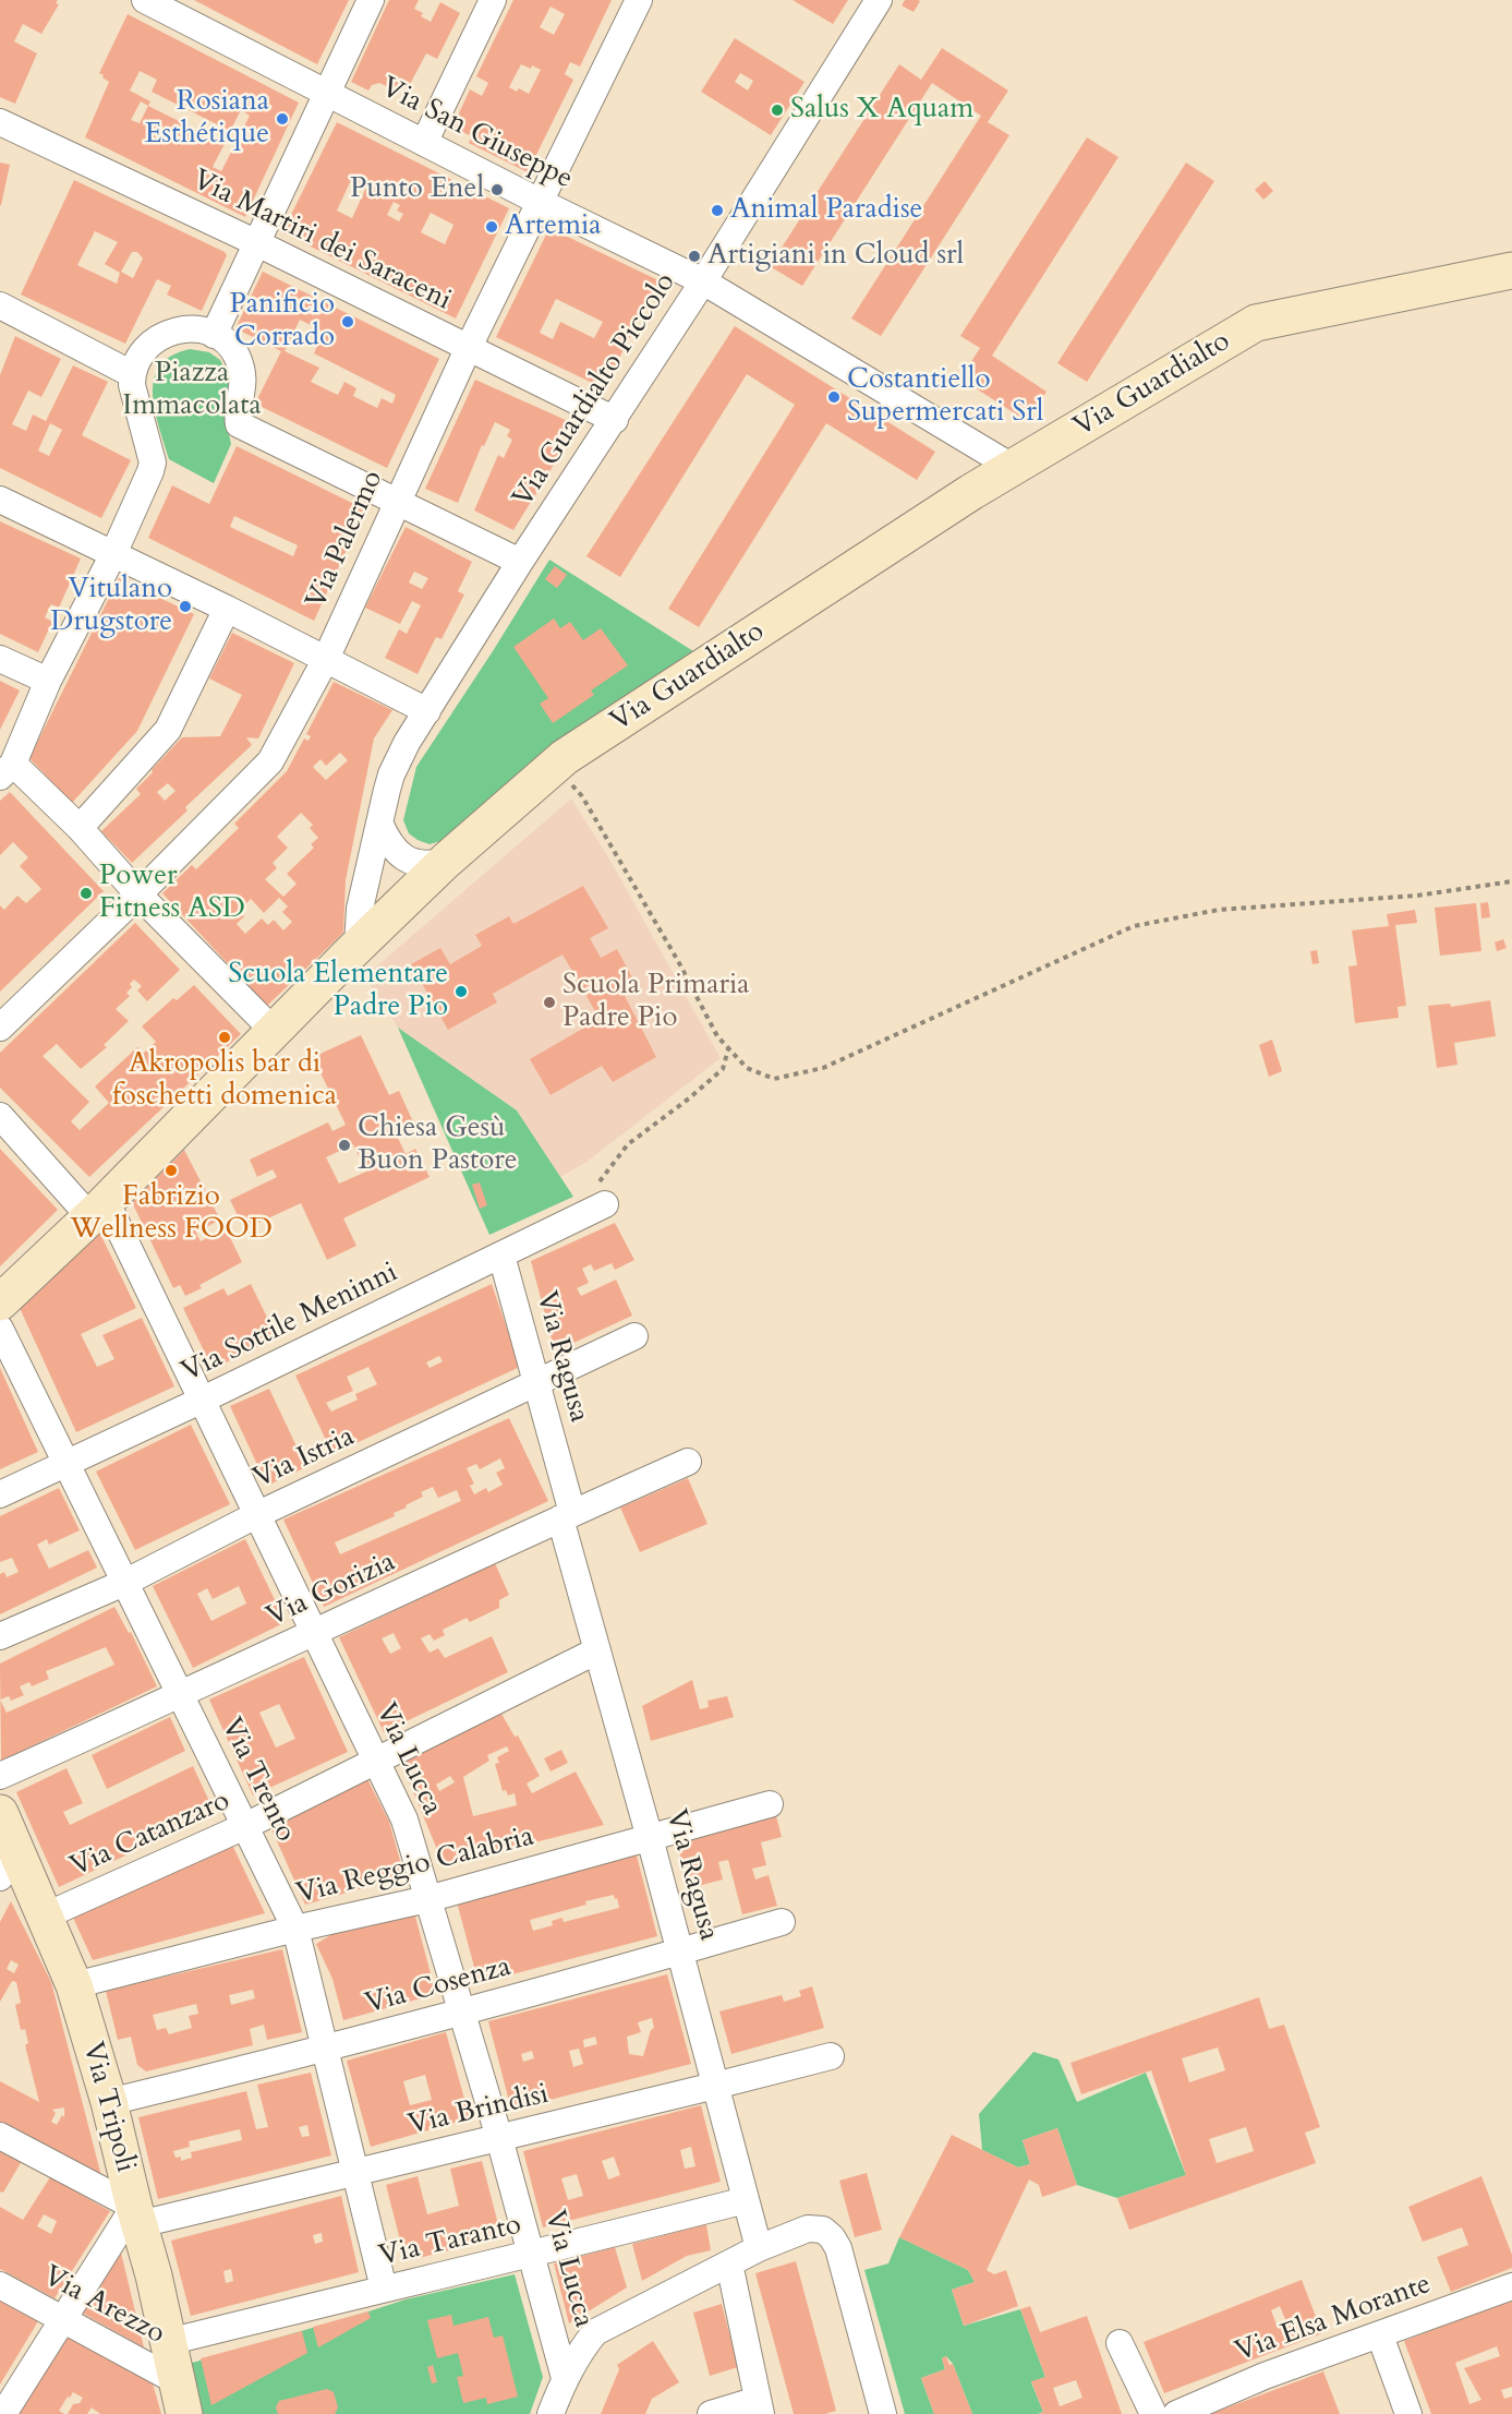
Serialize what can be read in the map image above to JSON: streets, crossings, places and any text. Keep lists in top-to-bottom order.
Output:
{
  "streets": {
    "street": [
      "Via San Giuseppe",
      "Via Martiri dei Saraceni",
      "Via Guardialto",
      "Via Guardialto Piccolo",
      "Via Palermo",
      "Via Sottile Meninni",
      "Via Ragusa",
      "Via Istria",
      "Via Gorizia",
      "Via Lucca",
      "Via Trento",
      "Via Catanzaro",
      "Via Reggio Calabria",
      "Via Cosenza",
      "Via Tripoli",
      "Via Brindisi",
      "Via Taranto",
      "Via Arezzo",
      "Via Elsa Morante"
    ]
  },
  "crossings": [
    ["Via San Giuseppe", "Via Guardialto"],
    ["Via San Giuseppe", "Via Guardialto Piccolo"],
    ["Via San Giuseppe", "Via Palermo"],
    ["Via Martiri dei Saraceni", "Via Guardialto Piccolo"],
    ["Via Martiri dei Saraceni", "Via Palermo"],
    ["Via Guardialto", "Via Guardialto Piccolo"],
    ["Via Guardialto", "Via Lucca"],
    ["Via Sottile Meninni", "Via Ragusa"],
    ["Via Sottile Meninni", "Via Lucca"],
    ["Via Sottile Meninni", "Via Trento"],
    ["Via Ragusa", "Via Istria"],
    ["Via Ragusa", "Via Gorizia"],
    ["Via Ragusa", "Via Catanzaro"],
    ["Via Ragusa", "Via Reggio Calabria"],
    ["Via Ragusa", "Via Cosenza"],
    ["Via Ragusa", "Via Brindisi"],
    ["Via Ragusa", "Via Taranto"],
    ["Via Istria", "Via Lucca"],
    ["Via Istria", "Via Trento"],
    ["Via Gorizia", "Via Lucca"],
    ["Via Gorizia", "Via Trento"],
    ["Via Lucca", "Via Catanzaro"],
    ["Via Lucca", "Via Reggio Calabria"],
    ["Via Lucca", "Via Cosenza"],
    ["Via Lucca", "Via Brindisi"],
    ["Via Lucca", "Via Taranto"],
    ["Via Trento", "Via Catanzaro"],
    ["Via Trento", "Via Reggio Calabria"],
    ["Via Trento", "Via Cosenza"],
    ["Via Trento", "Via Brindisi"],
    ["Via Trento", "Via Taranto"],
    ["Via Catanzaro", "Via Tripoli"],
    ["Via Reggio Calabria", "Via Tripoli"],
    ["Via Cosenza", "Via Tripoli"],
    ["Via Tripoli", "Via Brindisi"],
    ["Via Tripoli", "Via Taranto"],
    ["Via Tripoli", "Via Arezzo"]
  ],
  "parks": ["Piazza Immacolata"],
  "places": [
    "Salus X Aquam",
    "Rosiana Esthétique",
    "Punto Enel",
    "Animal Paradise",
    "Artemia",
    "Artigiani in Cloud srl",
    "Panificio Corrado",
    "Costantiello Supermercati Srl",
    "Vitulano Drugstore",
    "Power Fitness ASD",
    "Scuola Elementare Padre Pio",
    "Scuola Primaria Padre Pio",
    "Akropolis bar di foschetti domenica",
    "Chiesa Gesù Buon Pastore",
    "Fabrizio Wellness FOOD"
  ]
}
